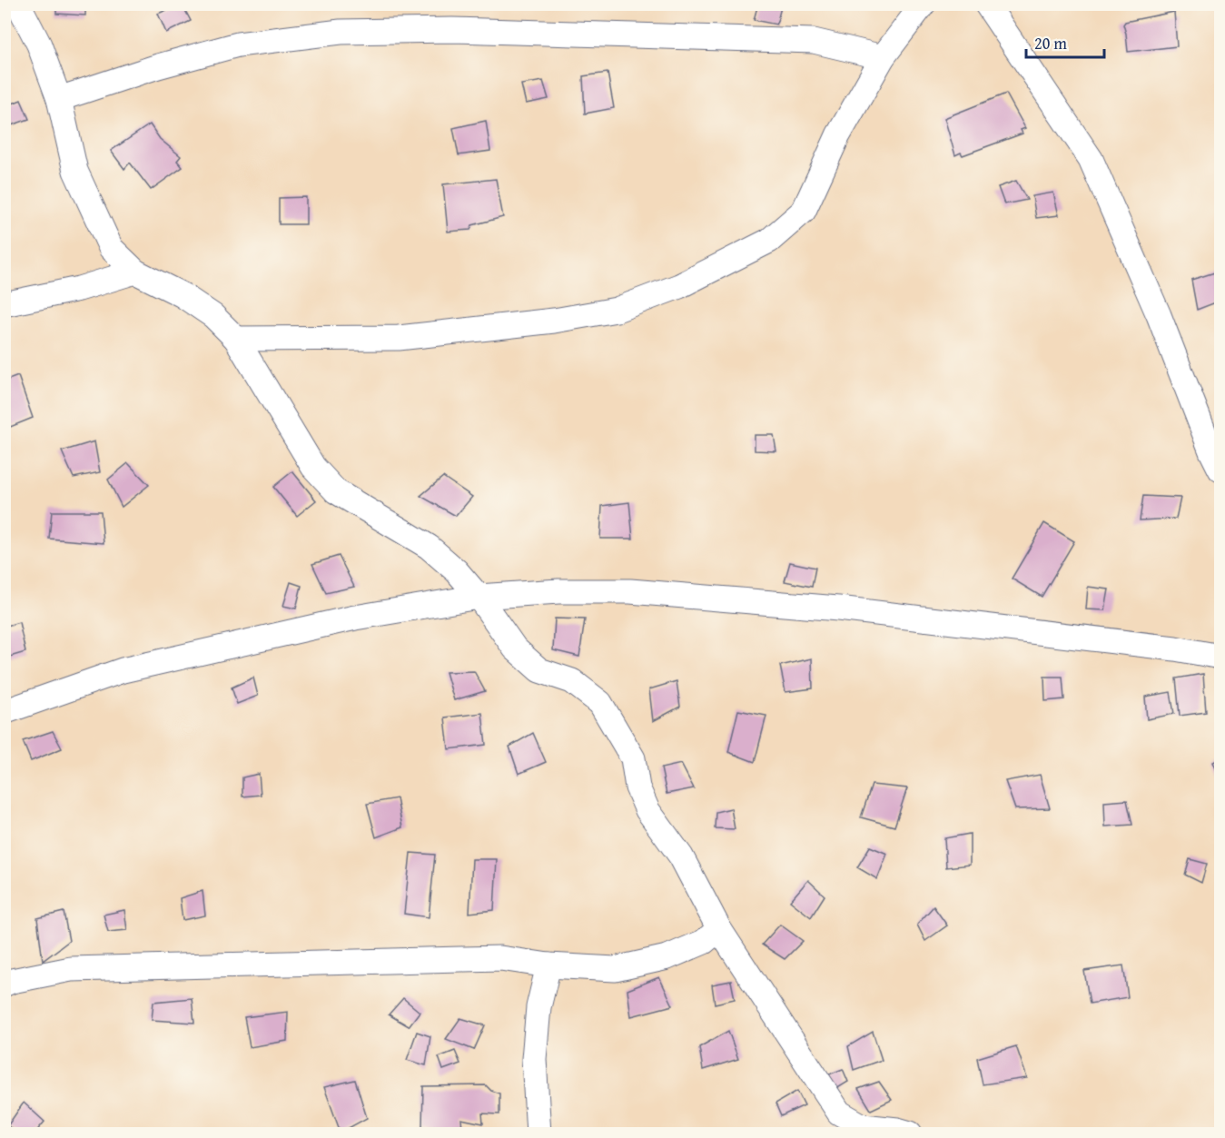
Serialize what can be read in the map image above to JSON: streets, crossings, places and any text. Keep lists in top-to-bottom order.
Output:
{
  "scale_bar": "20 m"
}
